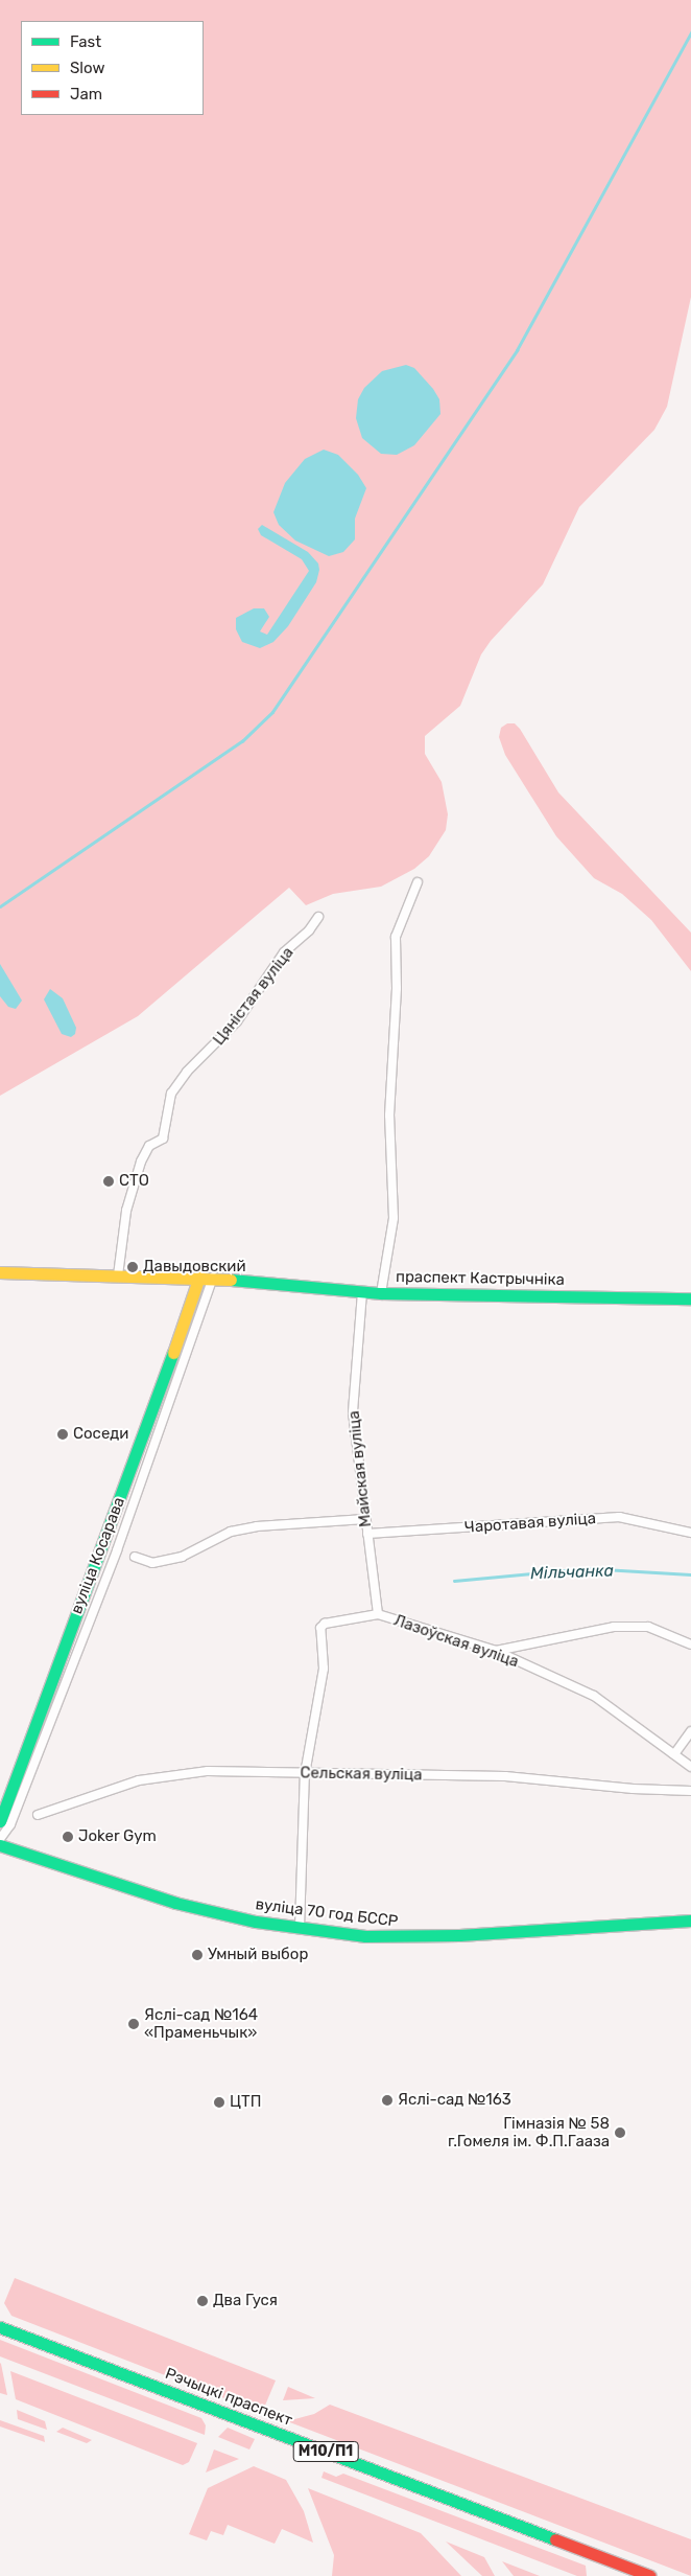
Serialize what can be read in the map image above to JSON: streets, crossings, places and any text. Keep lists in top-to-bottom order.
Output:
{
  "streets": {
    "street": [
      "Цяністая вуліца",
      "праспект Кастрычніка",
      "Майская вуліца",
      "Чаротавая вуліца",
      "вуліца Косарава",
      "Лазоўская вуліца",
      "Сельская вуліца",
      "вуліца 70 год БССР",
      "Рэчыцкі праспект",
      "М10/П1"
    ]
  },
  "crossings": [
    ["праспект Кастрычніка", "Майская вуліца"],
    ["праспект Кастрычніка", "вуліца Косарава"],
    ["Майская вуліца", "Чаротавая вуліца"],
    ["Майская вуліца", "Лазоўская вуліца"],
    ["Лазоўская вуліца", "Сельская вуліца"]
  ],
  "water": ["Мільчанка"],
  "places": [
    "СТО",
    "Давыдовский",
    "Соседи",
    "Joker Gym",
    "Умный выбор",
    "Яслі-сад №164 «Праменьчык»",
    "Яслі-сад №163",
    "ЦТП",
    "Гімназія № 58 г.Гомеля ім. Ф.П.Гааза",
    "Два Гуся"
  ],
  "legend": ["Fast", "Slow", "Jam"]
}
